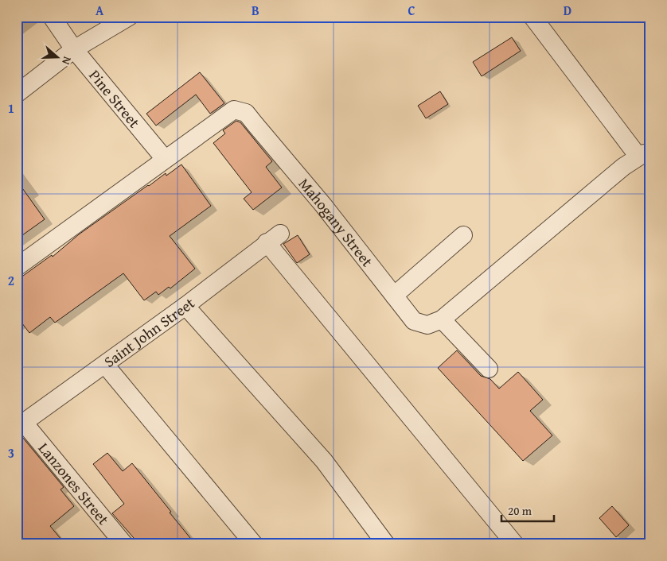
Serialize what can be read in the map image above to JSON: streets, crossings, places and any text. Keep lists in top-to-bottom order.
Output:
{
  "streets": {
    "street": [
      "Pine Street",
      "Mahogany Street",
      "Saint John Street",
      "Lanzones Street"
    ]
  },
  "crossings": [
    ["Pine Street", "Mahogany Street"],
    ["Saint John Street", "Lanzones Street"]
  ],
  "scale_bar": "20 m",
  "north": "right",
  "grid": {
    "columns": [
      "A",
      "B",
      "C",
      "D"
    ],
    "rows": ["1", "2", "3"]
  }
}
